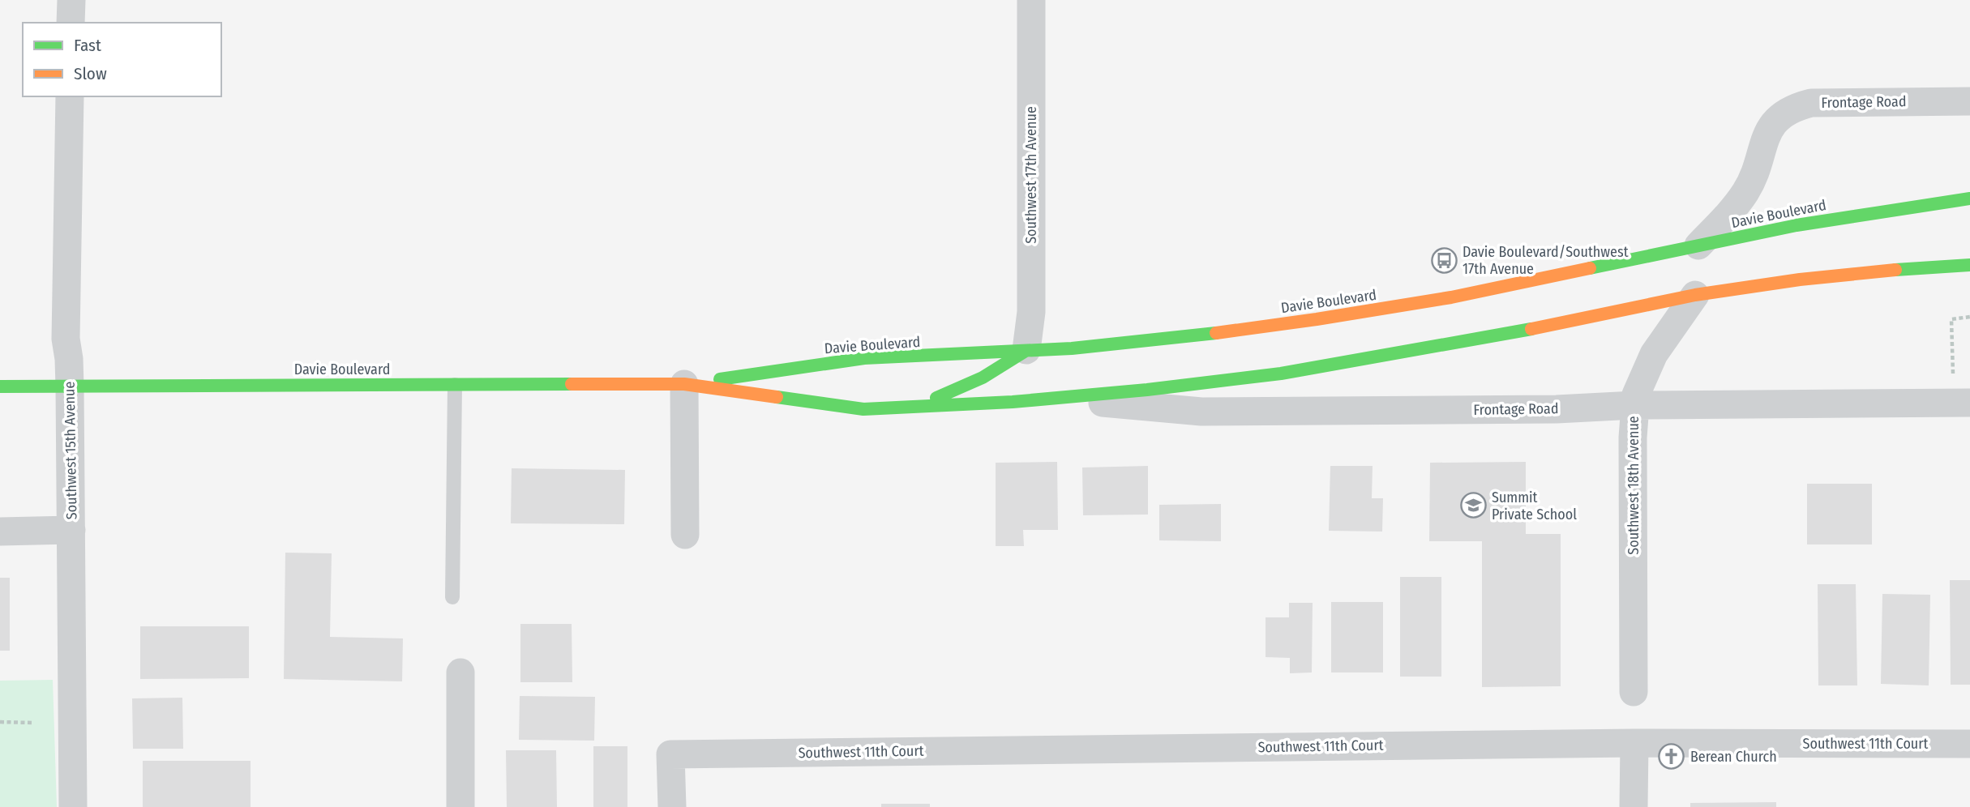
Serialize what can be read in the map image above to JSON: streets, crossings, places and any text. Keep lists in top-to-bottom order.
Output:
{
  "streets": {
    "main road": ["Davie Boulevard"],
    "street": [
      "Frontage Road",
      "Southwest 17th Avenue",
      "Southwest 15th Avenue",
      "Southwest 18th Avenue",
      "Southwest 11th Court"
    ]
  },
  "crossings": [
    ["Frontage Road", "Davie Boulevard"],
    ["Frontage Road", "Southwest 18th Avenue"],
    ["Southwest 17th Avenue", "Davie Boulevard"],
    ["Davie Boulevard", "Southwest 15th Avenue"],
    ["Davie Boulevard", "Southwest 18th Avenue"]
  ],
  "places": {
    "bus stop": ["Davie Boulevard/Southwest 17th Avenue"],
    "school or university": ["Summit Private School"],
    "church": ["Berean Church"]
  },
  "legend": ["Fast", "Slow"]
}
